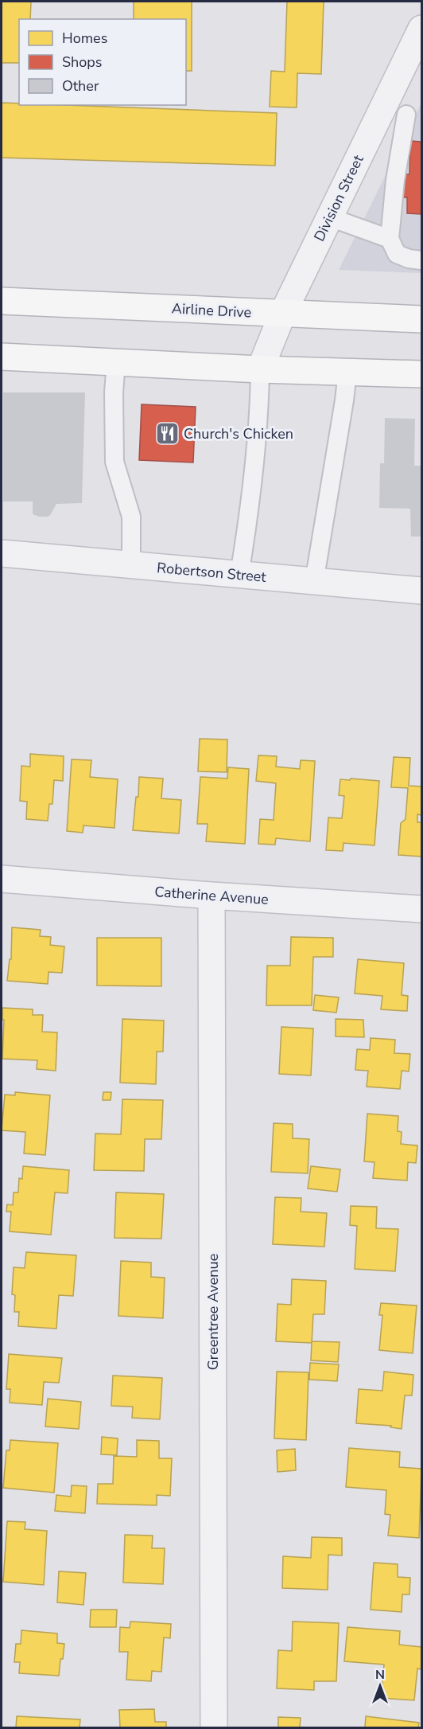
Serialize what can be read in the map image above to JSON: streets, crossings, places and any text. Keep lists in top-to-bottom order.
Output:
{
  "streets": {
    "highway": ["Airline Drive"],
    "street": [
      "Division Street",
      "Robertson Street",
      "Catherine Avenue",
      "Greentree Avenue"
    ]
  },
  "crossings": [
    ["Division Street", "Airline Drive"],
    ["Catherine Avenue", "Greentree Avenue"]
  ],
  "places": {
    "restaurant": ["Church's Chicken"]
  },
  "legend": ["Homes", "Shops", "Other"],
  "north": "top"
}
